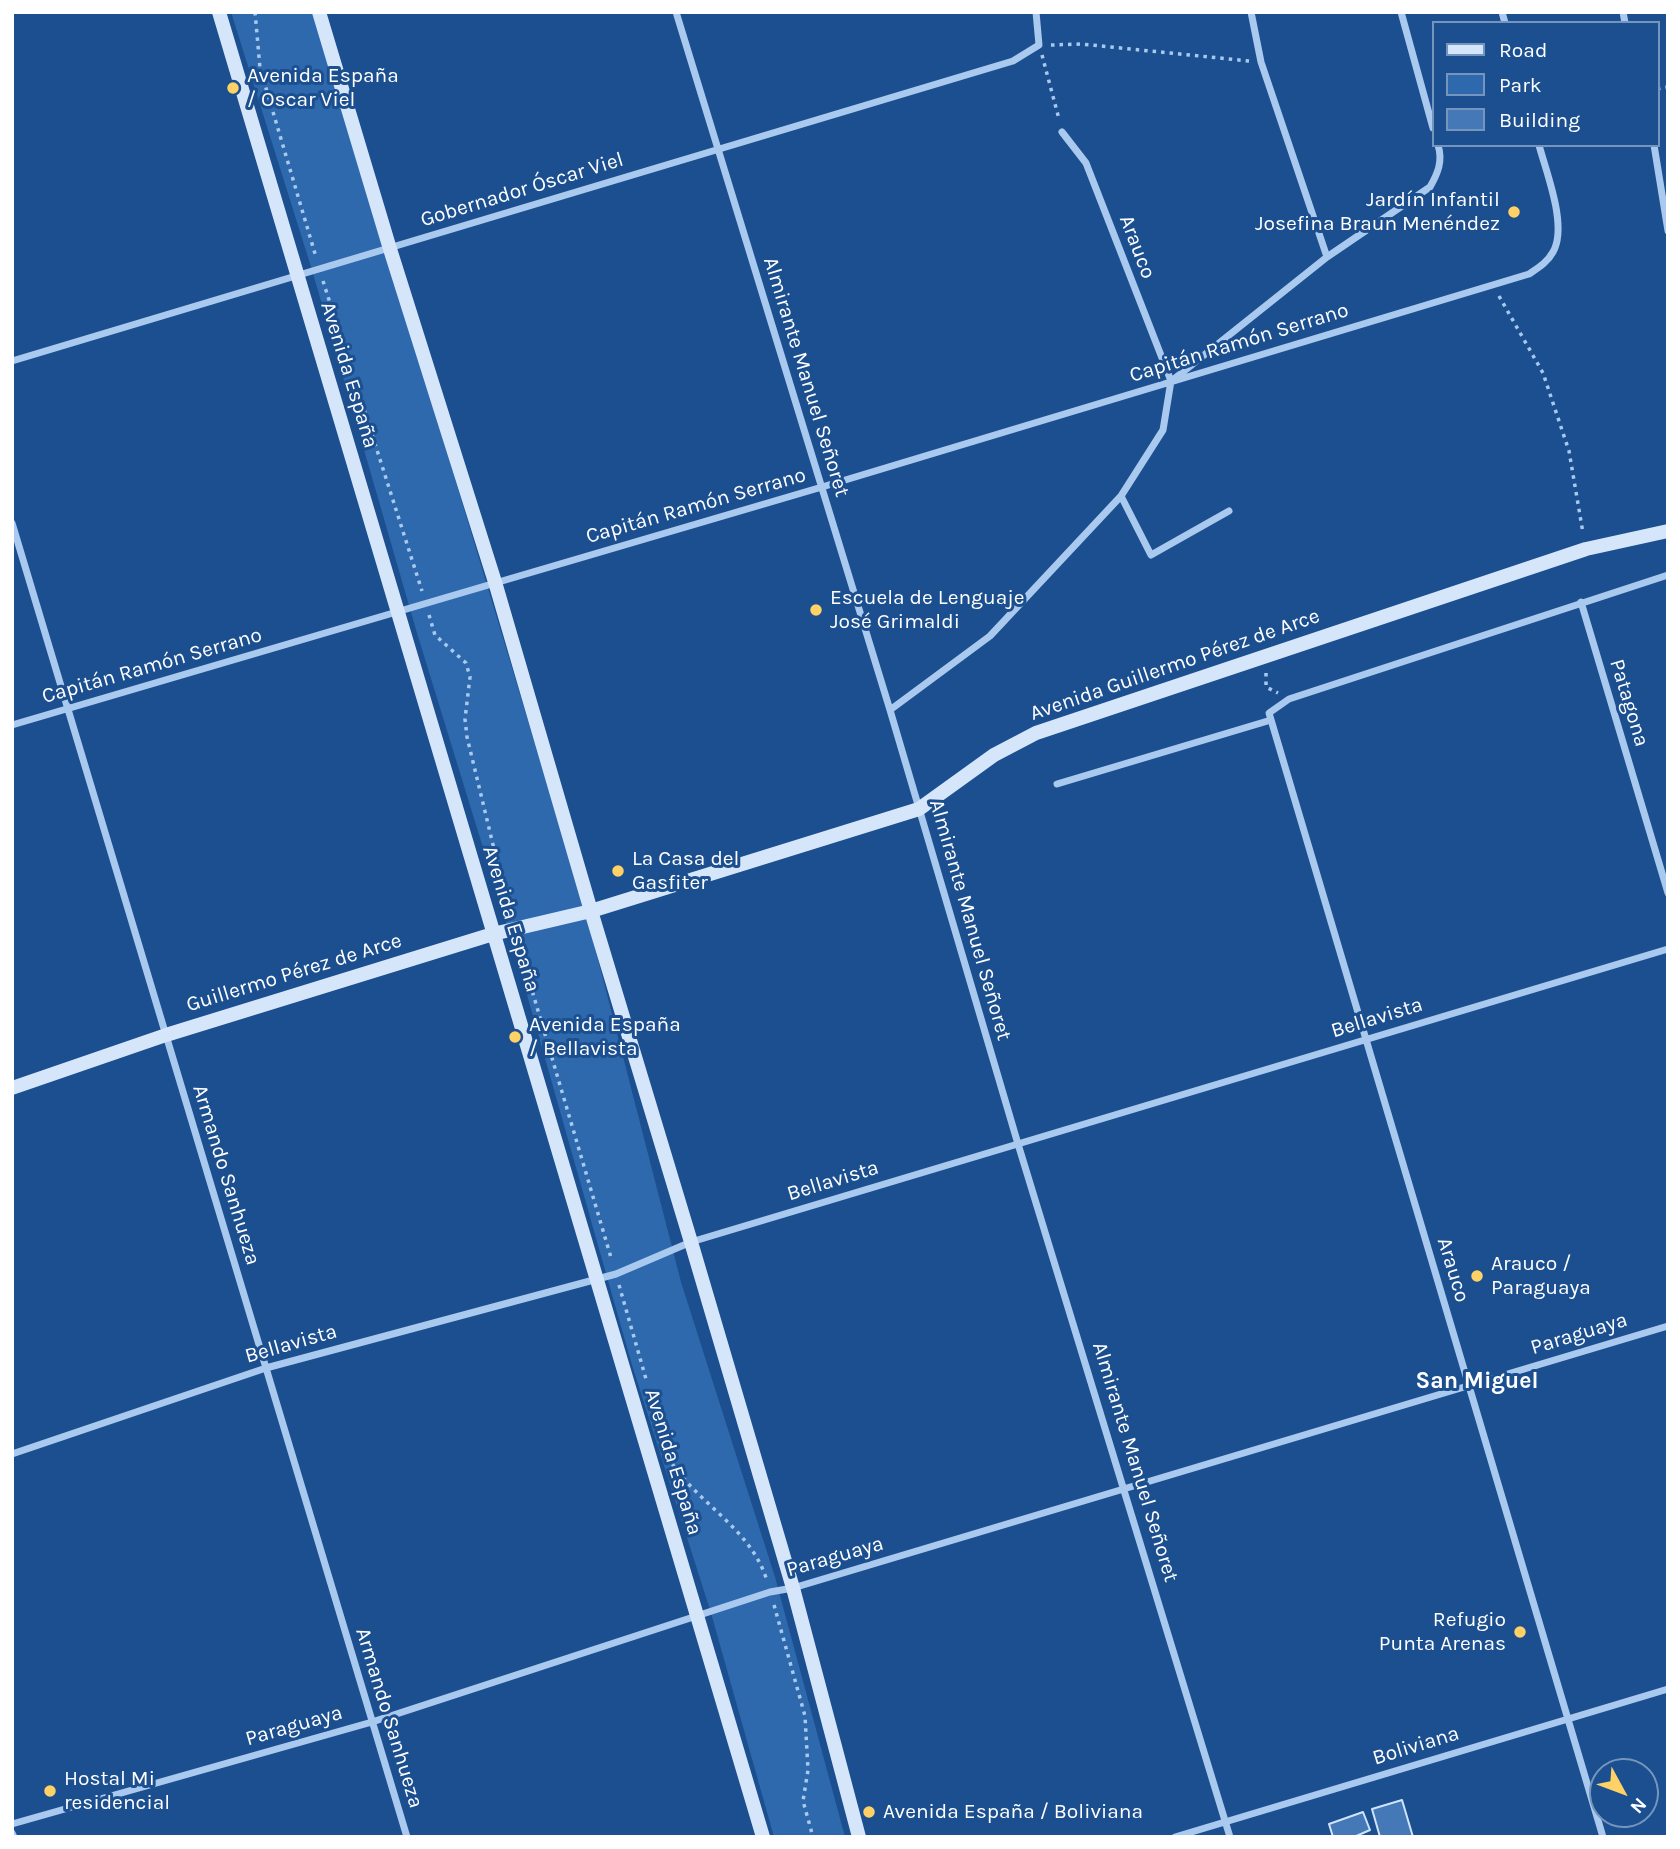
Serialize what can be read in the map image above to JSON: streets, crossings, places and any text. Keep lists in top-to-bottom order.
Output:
{
  "streets": {
    "main road": ["Avenida España", "Avenida Guillermo Pérez de Arce", "Guillermo Pérez de Arce"],
    "street": [
      "Gobernador Óscar Viel",
      "Arauco",
      "Capitán Ramón Serrano",
      "Almirante Manuel Señoret",
      "Patagona",
      "Bellavista",
      "Armando Sanhueza",
      "Paraguaya",
      "Boliviana"
    ]
  },
  "crossings": [
    ["Gobernador Óscar Viel", "Avenida España"],
    ["Gobernador Óscar Viel", "Almirante Manuel Señoret"],
    ["Arauco", "Capitán Ramón Serrano"],
    ["Arauco", "Bellavista"],
    ["Arauco", "Paraguaya"],
    ["Arauco", "Boliviana"],
    ["Capitán Ramón Serrano", "Avenida España"],
    ["Capitán Ramón Serrano", "Almirante Manuel Señoret"],
    ["Capitán Ramón Serrano", "Armando Sanhueza"],
    ["Avenida España", "Guillermo Pérez de Arce"],
    ["Avenida España", "Bellavista"],
    ["Avenida España", "Paraguaya"],
    ["Almirante Manuel Señoret", "Avenida Guillermo Pérez de Arce"],
    ["Almirante Manuel Señoret", "Bellavista"],
    ["Almirante Manuel Señoret", "Paraguaya"],
    ["Almirante Manuel Señoret", "Boliviana"],
    ["Avenida Guillermo Pérez de Arce", "Guillermo Pérez de Arce"],
    ["Guillermo Pérez de Arce", "Armando Sanhueza"],
    ["Bellavista", "Armando Sanhueza"],
    ["Armando Sanhueza", "Paraguaya"]
  ],
  "districts": ["San Miguel"],
  "places": [
    "Avenida España / Oscar Viel",
    "Jardín Infantil Josefina Braun Menéndez",
    "Escuela de Lenguaje José Grimaldi",
    "La Casa del Gasfiter",
    "Avenida España / Bellavista",
    "Arauco / Paraguaya",
    "Refugio Punta Arenas",
    "Hostal Mi residencial",
    "Avenida España / Boliviana"
  ],
  "legend": ["Road", "Park", "Building"],
  "north": "bottom right"
}
